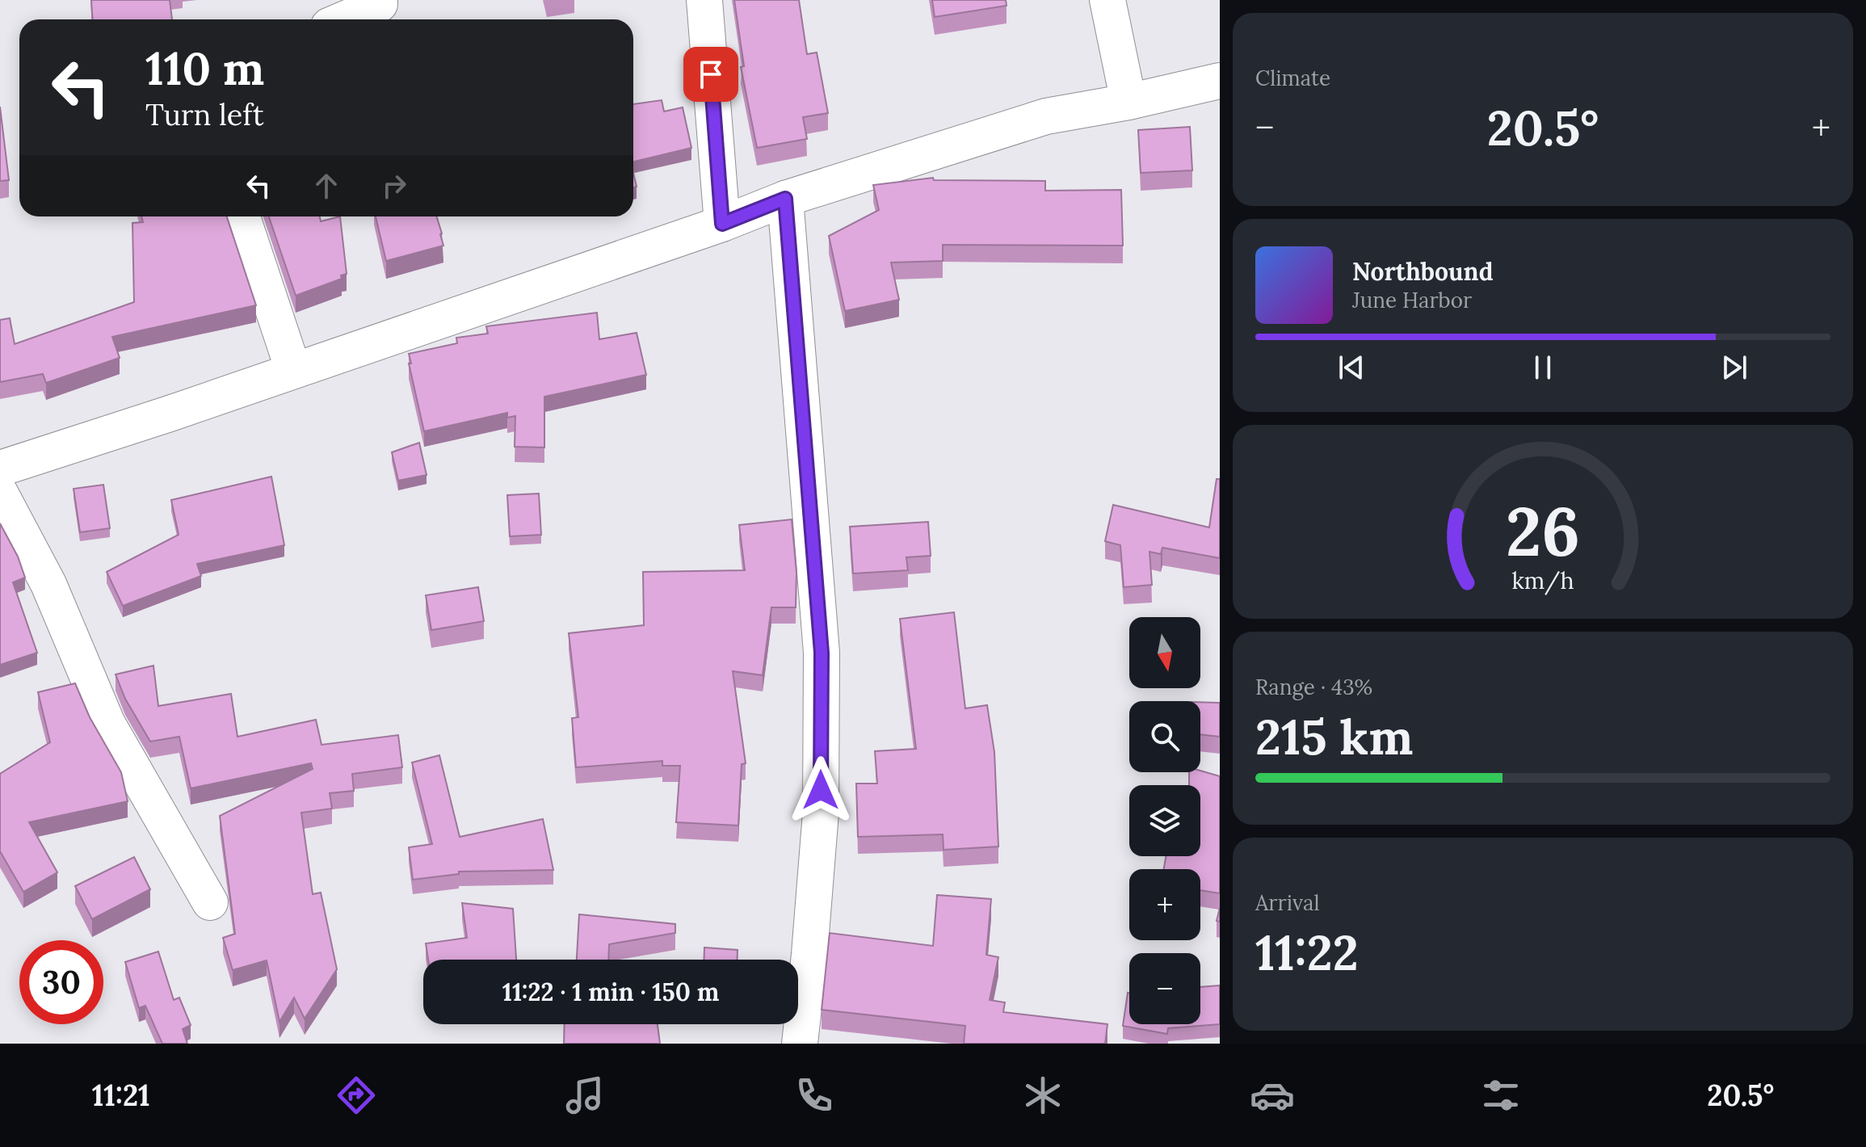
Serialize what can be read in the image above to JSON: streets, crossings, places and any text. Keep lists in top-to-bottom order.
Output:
{
  "north": "bottom",
  "page": {
    "tile": [
      "Climate",
      ["Range · 43%", "215 km"],
      ["Arrival", "11:22"]
    ],
    "turn": ["110 m", "Turn left"],
    "heat": ["−", "20.5°", "+"],
    "song": ["Northbound", "June Harbor"],
    "map_buttons": ["+", "−"],
    "limit": "30",
    "trip": "11:22 · 1 min · 150 m",
    "tabs": ["11:21", "20.5°"],
    "gauge": ["26", "km/h"]
  }
}
